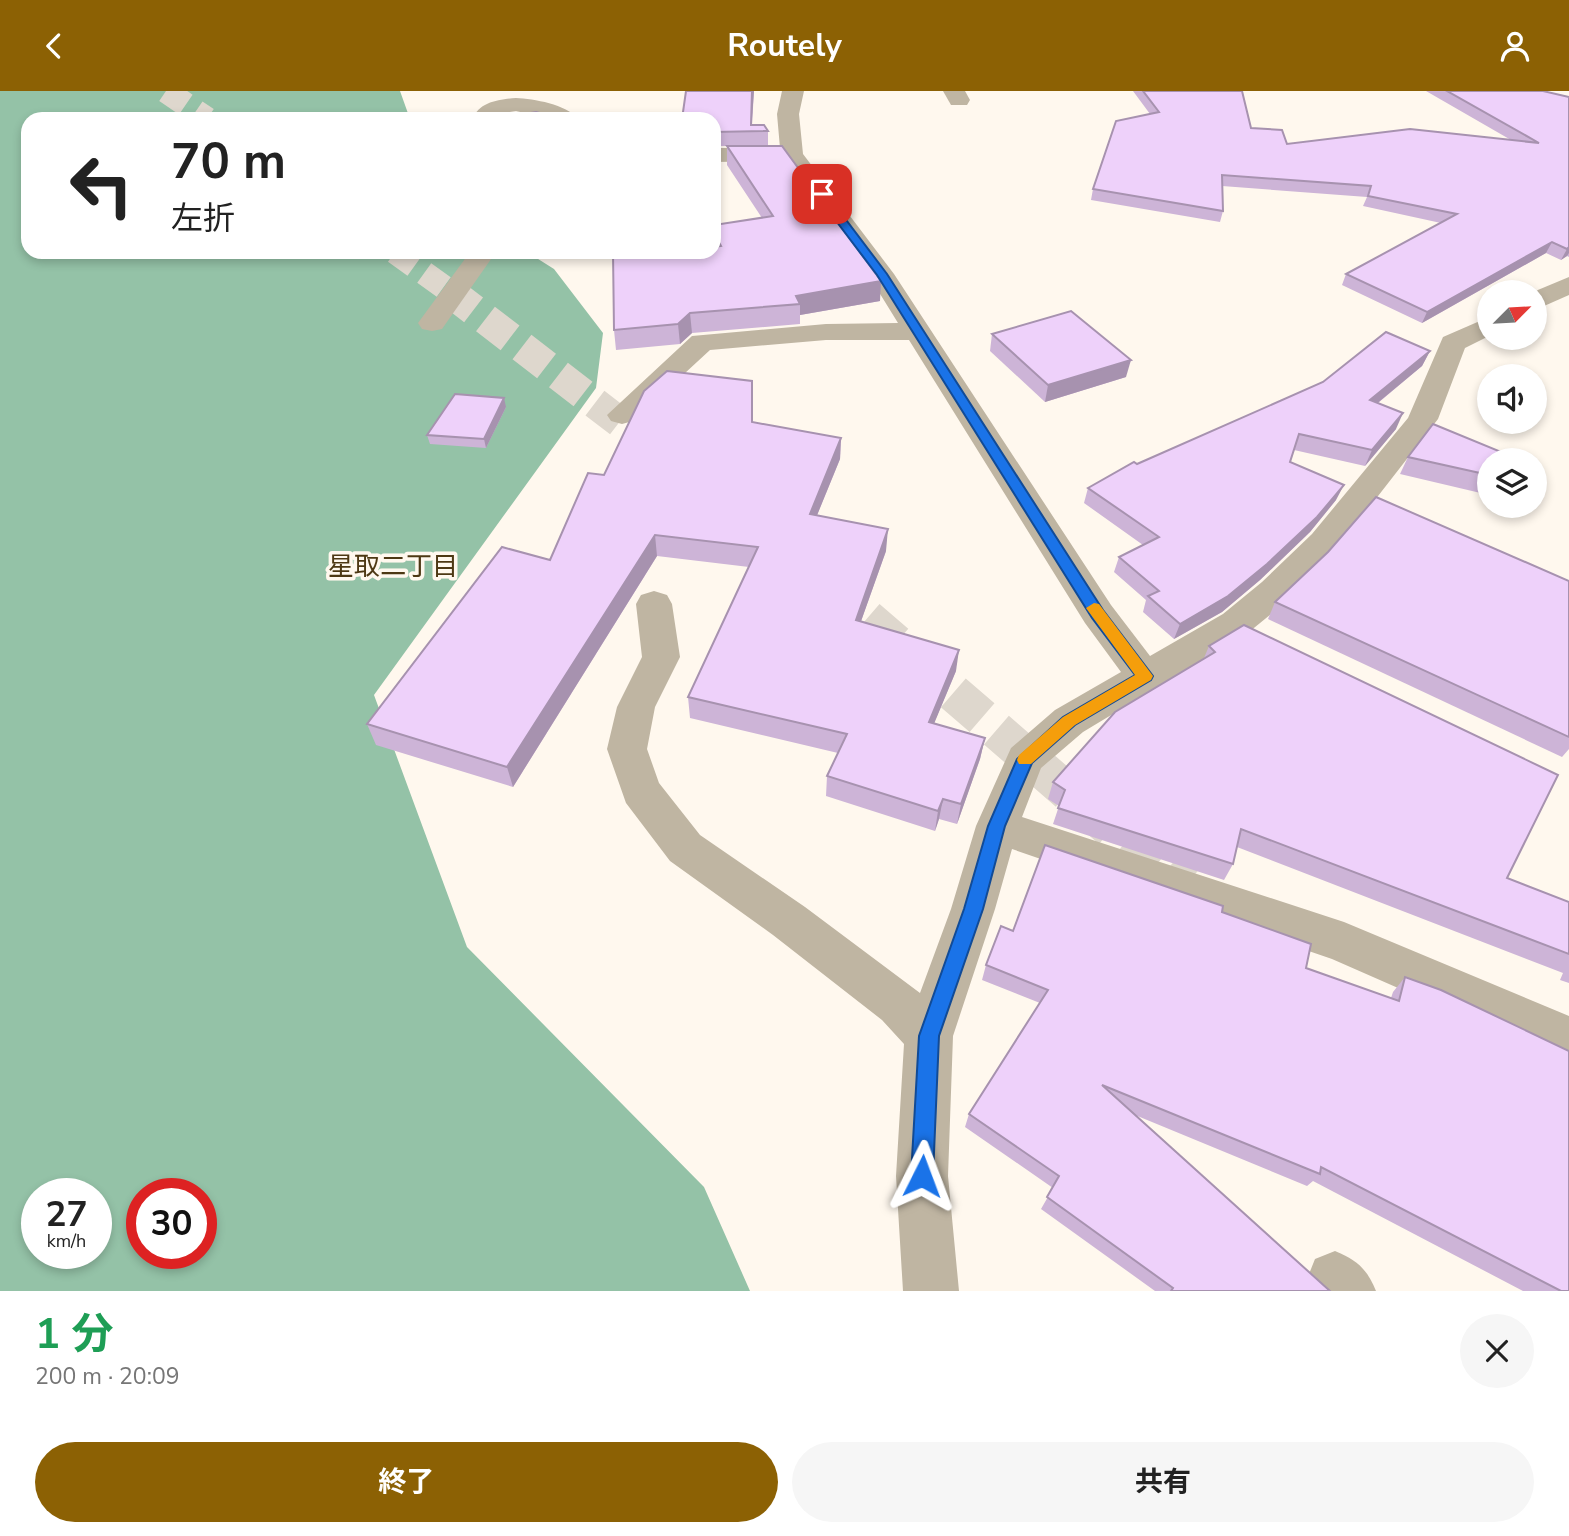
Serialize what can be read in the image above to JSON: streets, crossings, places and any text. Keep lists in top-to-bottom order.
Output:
{
  "districts": ["星取二丁目"],
  "north": "top right",
  "page": {
    "header": "Routely",
    "turn": ["70 m", "左折"],
    "speed": "27 km/h",
    "limit": "30",
    "heading": ["1 分", "200 m · 20:09"],
    "buttons": ["終了", "共有"]
  }
}
